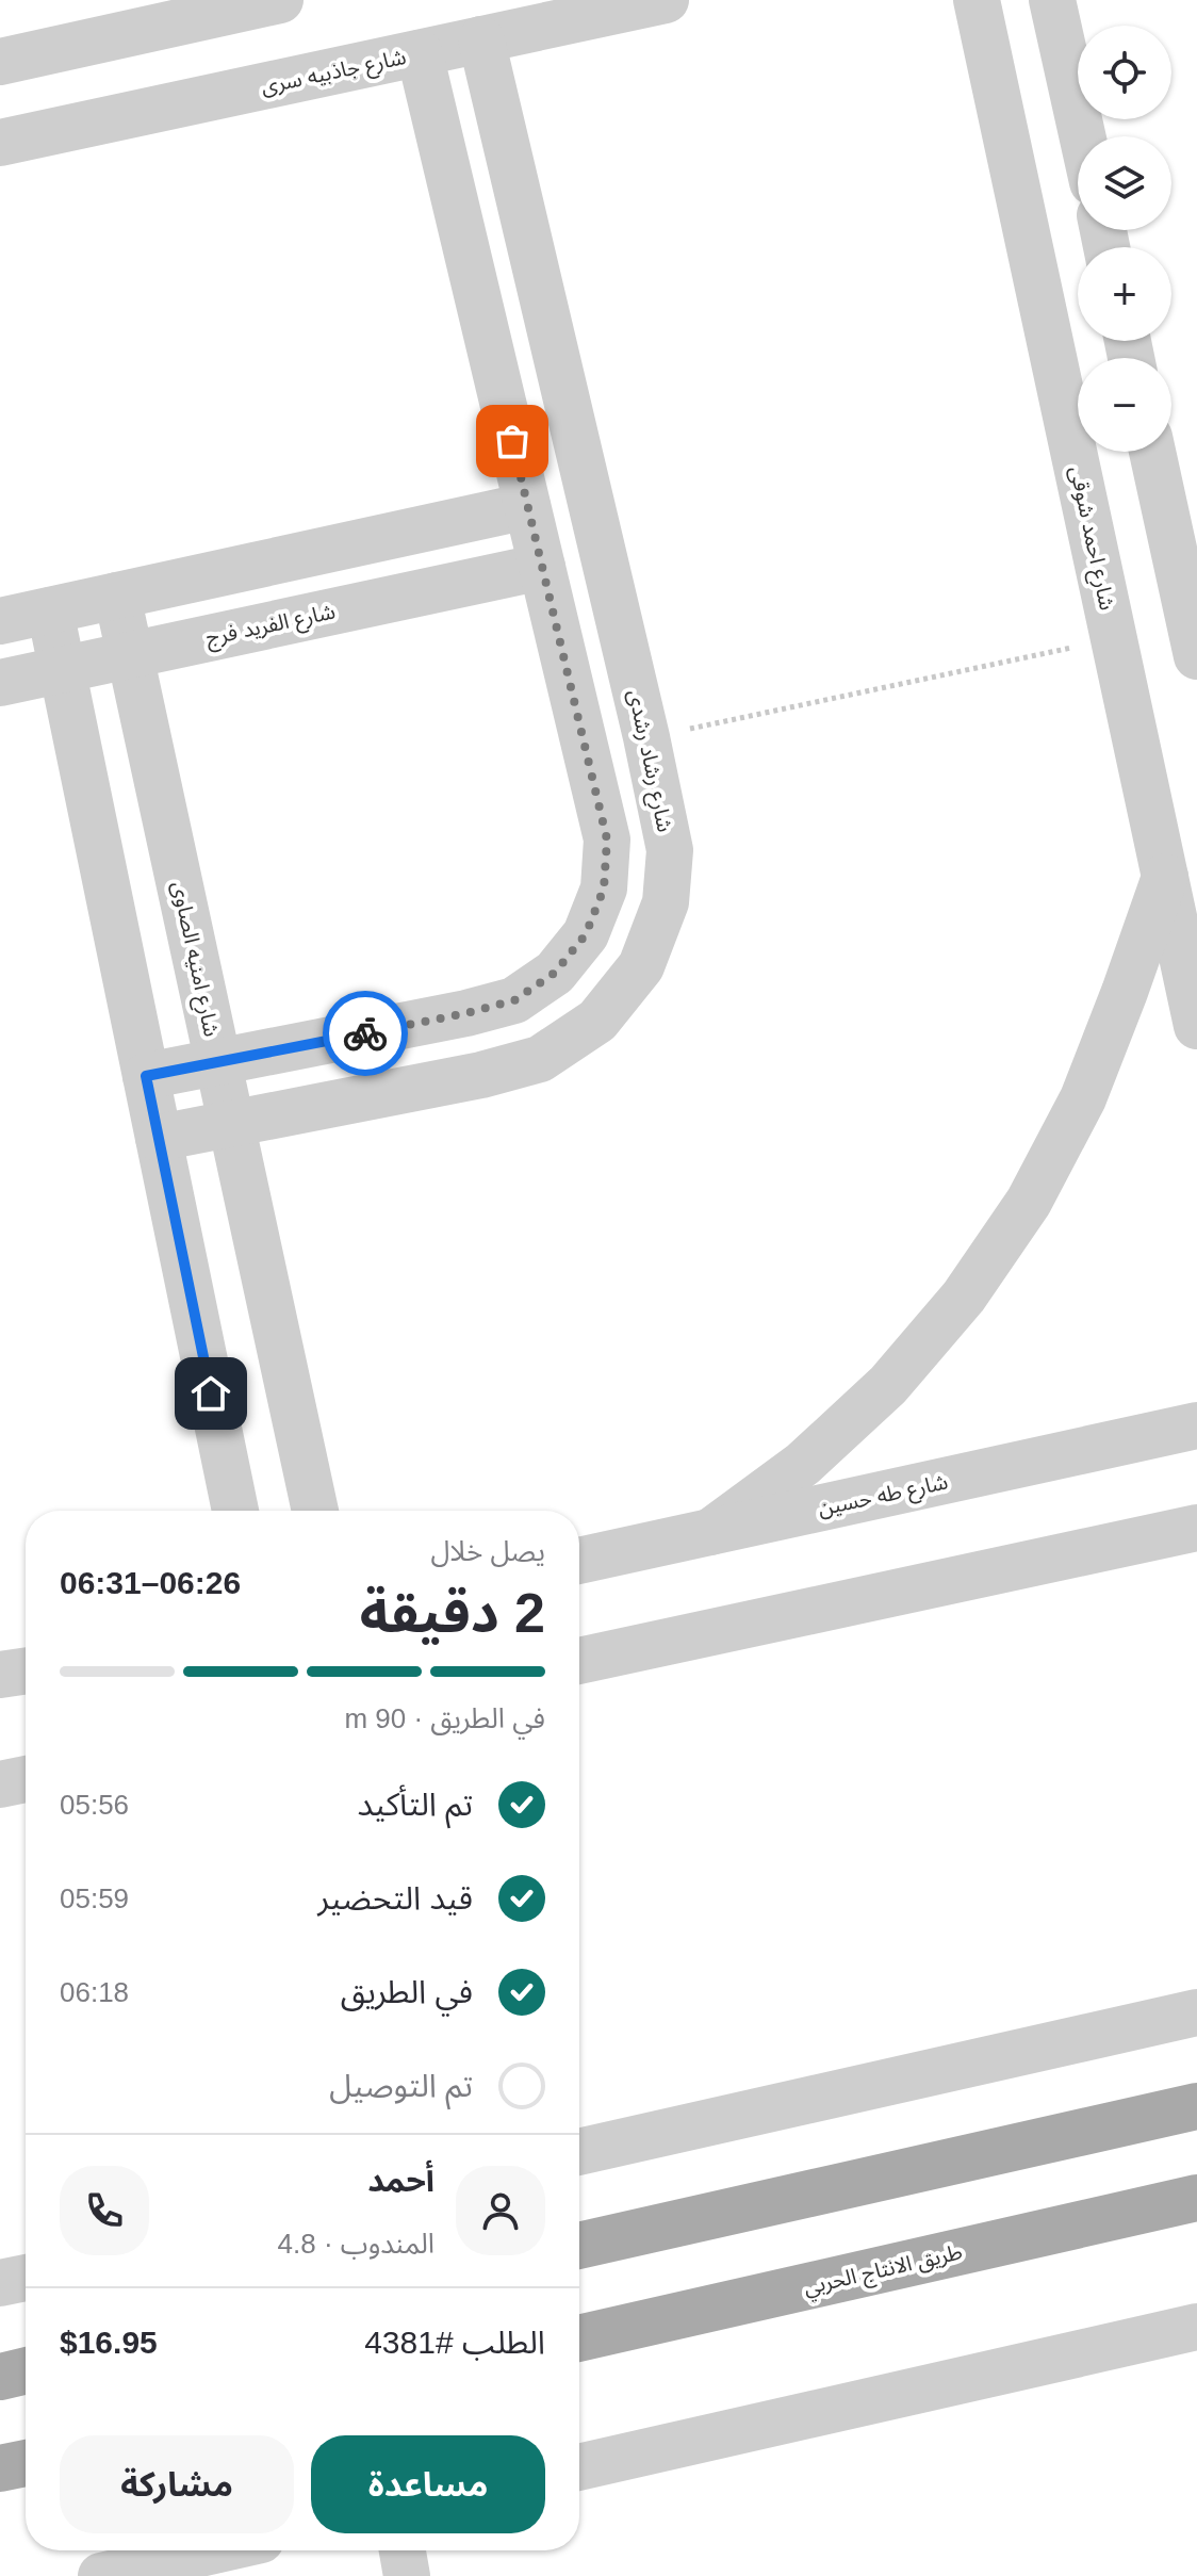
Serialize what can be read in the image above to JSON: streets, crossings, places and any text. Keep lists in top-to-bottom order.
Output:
{
  "streets": {
    "main road": ["طريق الانتاج الحربي"],
    "street": [
      "شارع جاذبيه سرى",
      "شارع احمد شوقى",
      "شارع الفريد فرج",
      "شارع رشاد رشدى",
      "شارع امنيه الصاوى",
      "شارع طه حسين"
    ]
  },
  "crossings": [
    ["شارع جاذبيه سرى", "شارع رشاد رشدى"],
    ["شارع الفريد فرج", "شارع امنيه الصاوى"],
    ["شارع رشاد رشدى", "شارع امنيه الصاوى"]
  ],
  "page": {
    "map_buttons": ["+", "−"],
    "heading": ["2 دقيقة", "يصل خلال", "06:26–06:31"],
    "panel": [
      "أحمد",
      "المندوب · 4.8",
      "الطلب #4381",
      "$16.95"
    ],
    "bar": "في الطريق · 90 m",
    "list": [
      ["تم التأكيد", "05:56"],
      ["قيد التحضير", "05:59"],
      ["في الطريق", "06:18"],
      "تم التوصيل"
    ],
    "buttons": ["مساعدة", "مشاركة"]
  }
}
